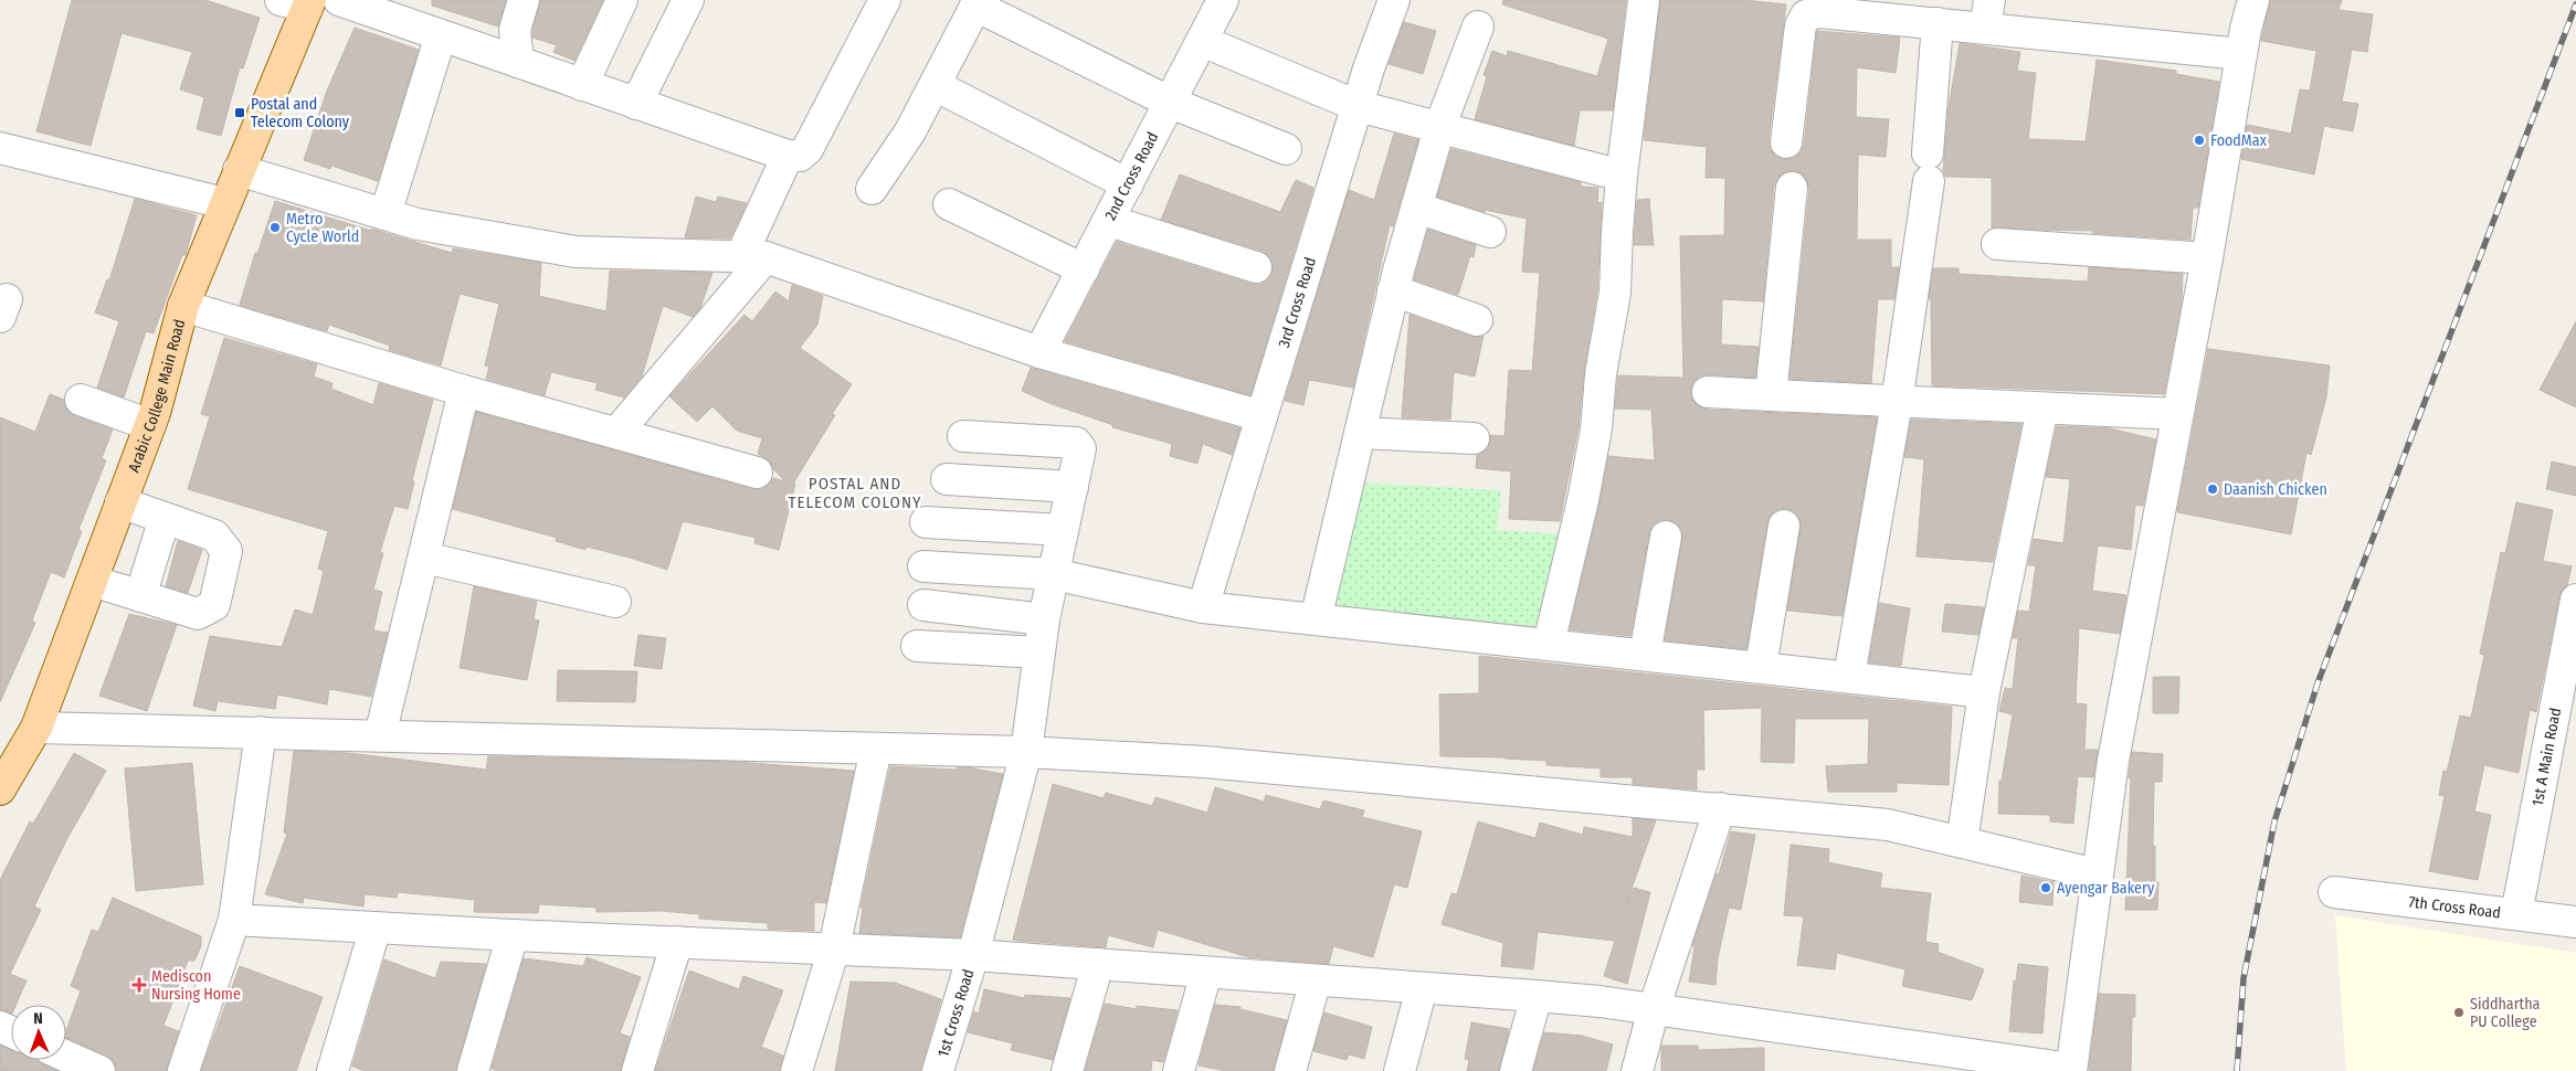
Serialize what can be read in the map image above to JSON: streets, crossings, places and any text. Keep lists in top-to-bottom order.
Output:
{
  "streets": {
    "main road": ["Arabic College Main Road"],
    "street": [
      "2nd Cross Road",
      "3rd Cross Road",
      "1st A Main Road",
      "7th Cross Road",
      "1st Cross Road"
    ]
  },
  "crossings": [
    ["1st A Main Road", "7th Cross Road"]
  ],
  "districts": ["POSTAL AND TELECOM COLONY"],
  "places": {
    "transit": ["Postal and Telecom Colony"],
    "other": [
      "FoodMax",
      "Metro Cycle World",
      "Daanish Chicken",
      "Ayengar Bakery",
      "Siddhartha PU College"
    ],
    "health": ["Mediscon Nursing Home"]
  },
  "north": "top"
}
